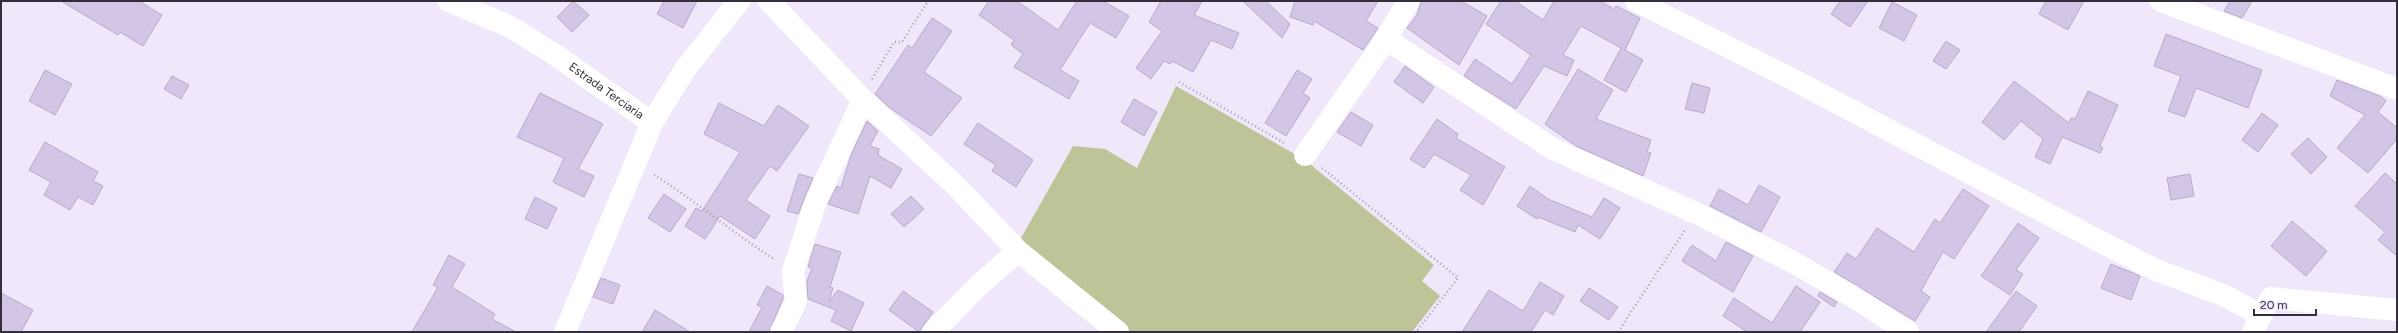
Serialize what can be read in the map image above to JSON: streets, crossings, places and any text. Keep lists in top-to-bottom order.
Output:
{
  "streets": {
    "street": ["Estrada Terciaria"]
  },
  "scale_bar": "20 m"
}
